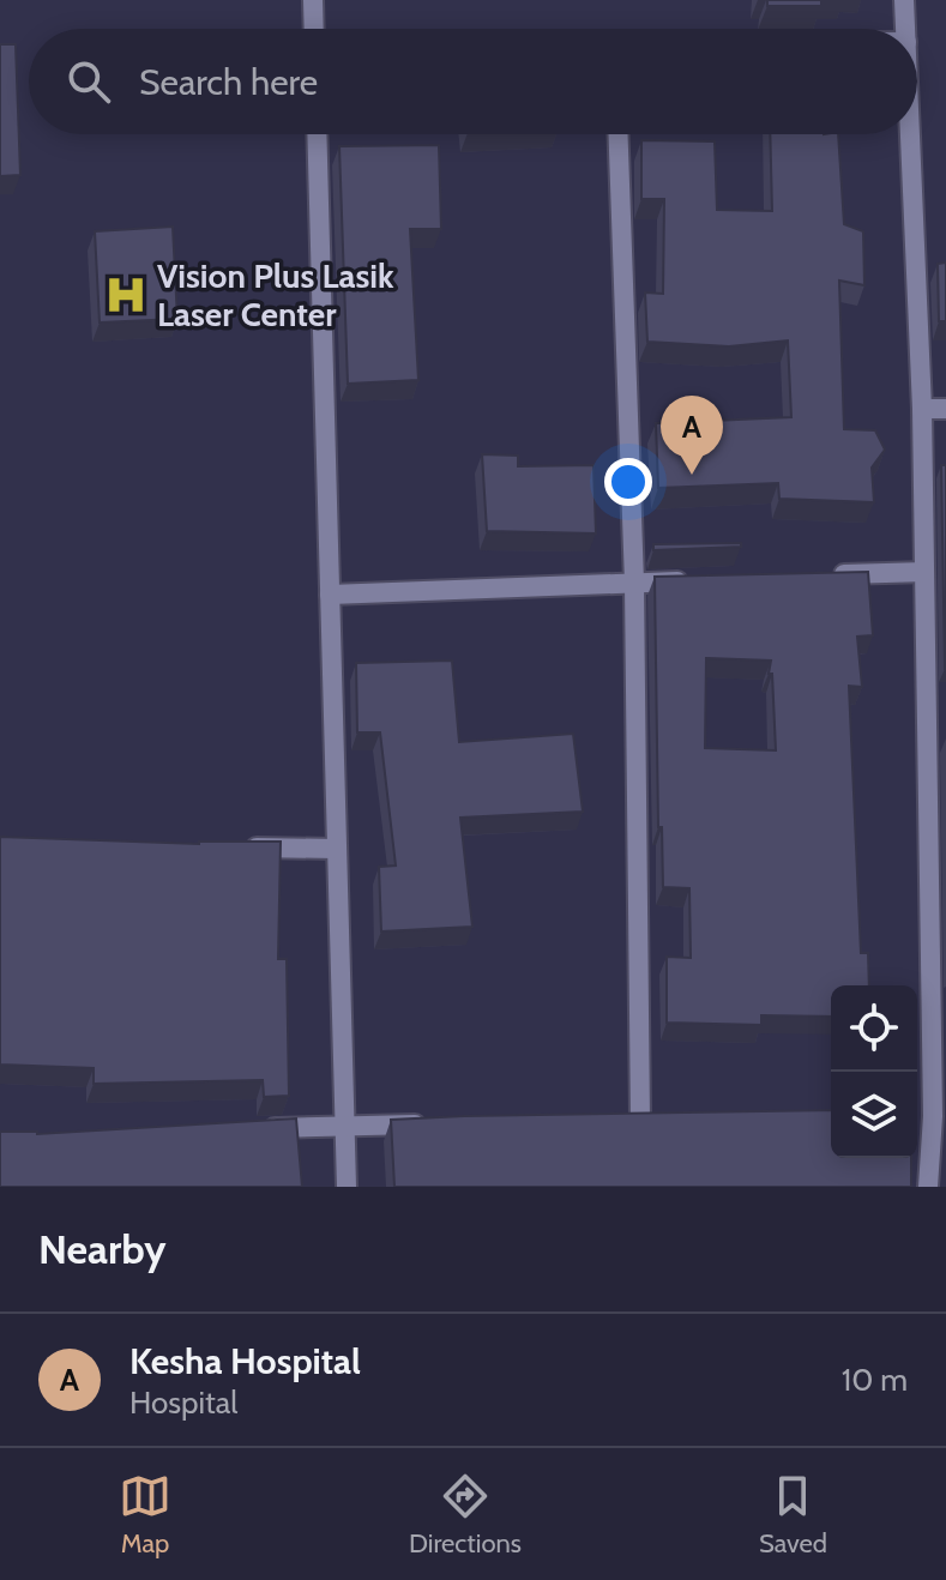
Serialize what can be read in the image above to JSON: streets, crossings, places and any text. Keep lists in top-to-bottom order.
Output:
{
  "places": {
    "hospital": ["Vision Plus Lasik Laser Center"]
  },
  "page": {
    "search": "Search here",
    "pins": "A",
    "heading": "Nearby",
    "list": [
      {
        "mark": "A",
        "name": "Kesha Hospital",
        "note": "Hospital",
        "value": "10 m"
      }
    ],
    "nav": ["Map", "Directions", "Saved"]
  }
}
